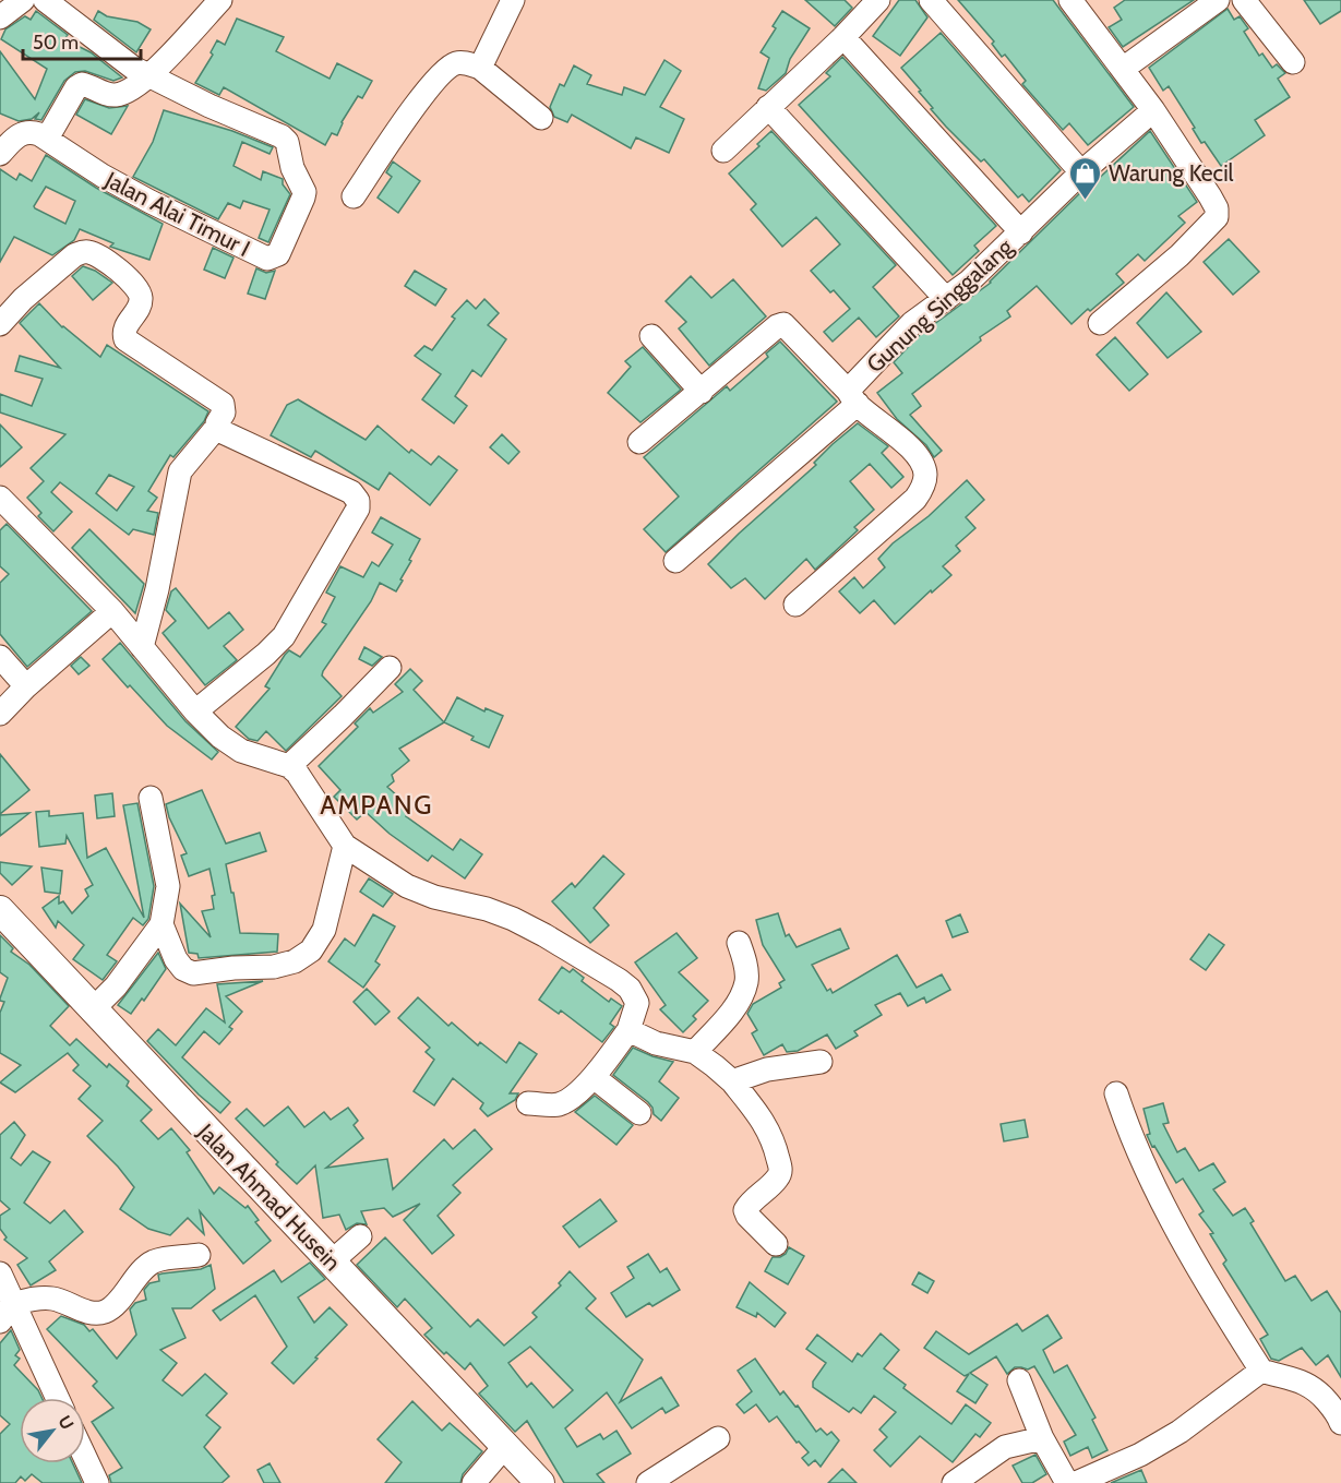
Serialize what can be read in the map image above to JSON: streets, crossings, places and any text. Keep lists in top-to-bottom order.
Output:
{
  "streets": {
    "main road": ["Jalan Ahmad Husein"],
    "street": ["Jalan Alai Timur I", "Gunung Singgalang"]
  },
  "districts": ["AMPANG"],
  "places": {
    "shop": ["Warung Kecil"]
  },
  "scale_bar": "50 m",
  "north": "top right"
}
